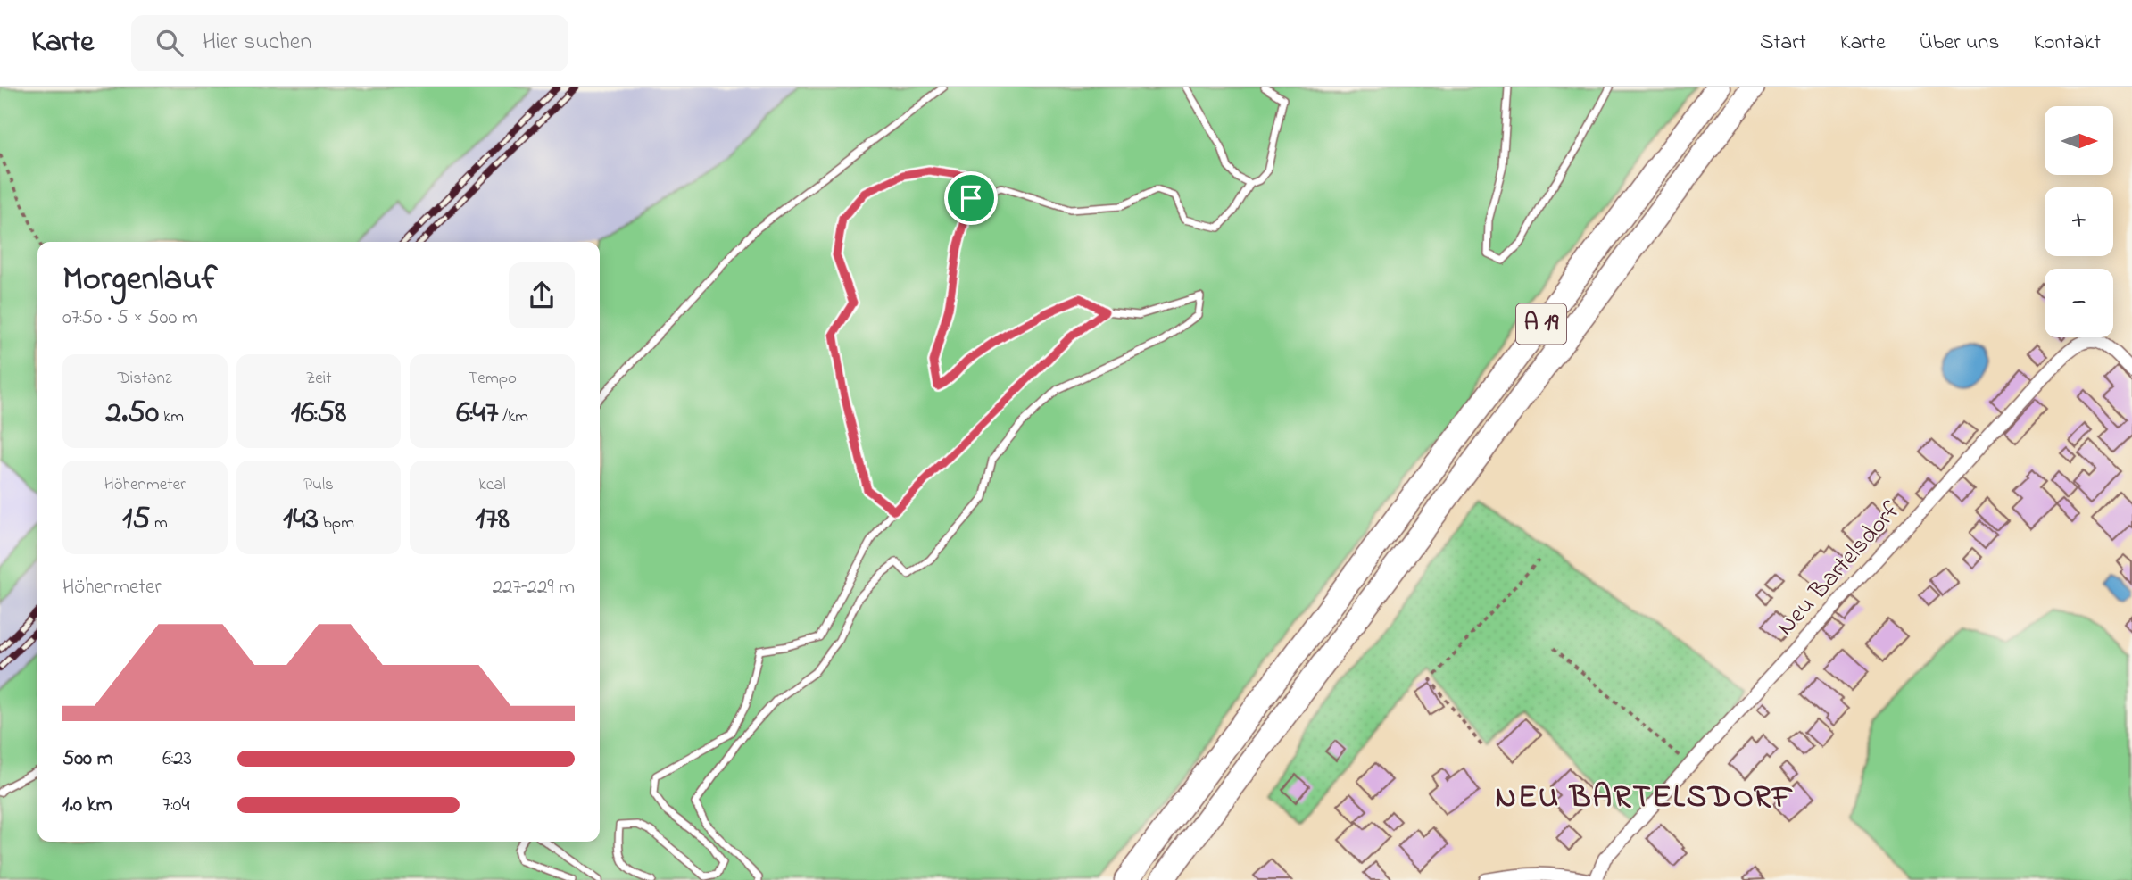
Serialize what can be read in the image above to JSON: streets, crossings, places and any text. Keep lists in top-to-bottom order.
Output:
{
  "streets": {
    "highway": ["A 19"],
    "street": ["Neu Bartelsdorf"]
  },
  "districts": ["NEU BARTELSDORF"],
  "north": "right",
  "page": {
    "header": "Karte",
    "search": "Hier suchen",
    "nav": [
      "Start",
      "Karte",
      "Über uns",
      "Kontakt"
    ],
    "map_buttons": ["+", "−"],
    "heading": ["Morgenlauf", "07:50 · 5 × 500 m"],
    "stats": [
      ["Distanz", "2.50 km"],
      ["Zeit", "16:58"],
      ["Tempo", "6:47 /km"],
      ["Höhenmeter", "15 m"],
      ["Puls", "143 bpm"],
      ["kcal", "178"]
    ],
    "chart": ["Höhenmeter", "227–229 m"],
    "list": [
      {
        "name": "500 m",
        "note": "6:23"
      },
      {
        "name": "1.0 km",
        "note": "7:04"
      }
    ]
  }
}
